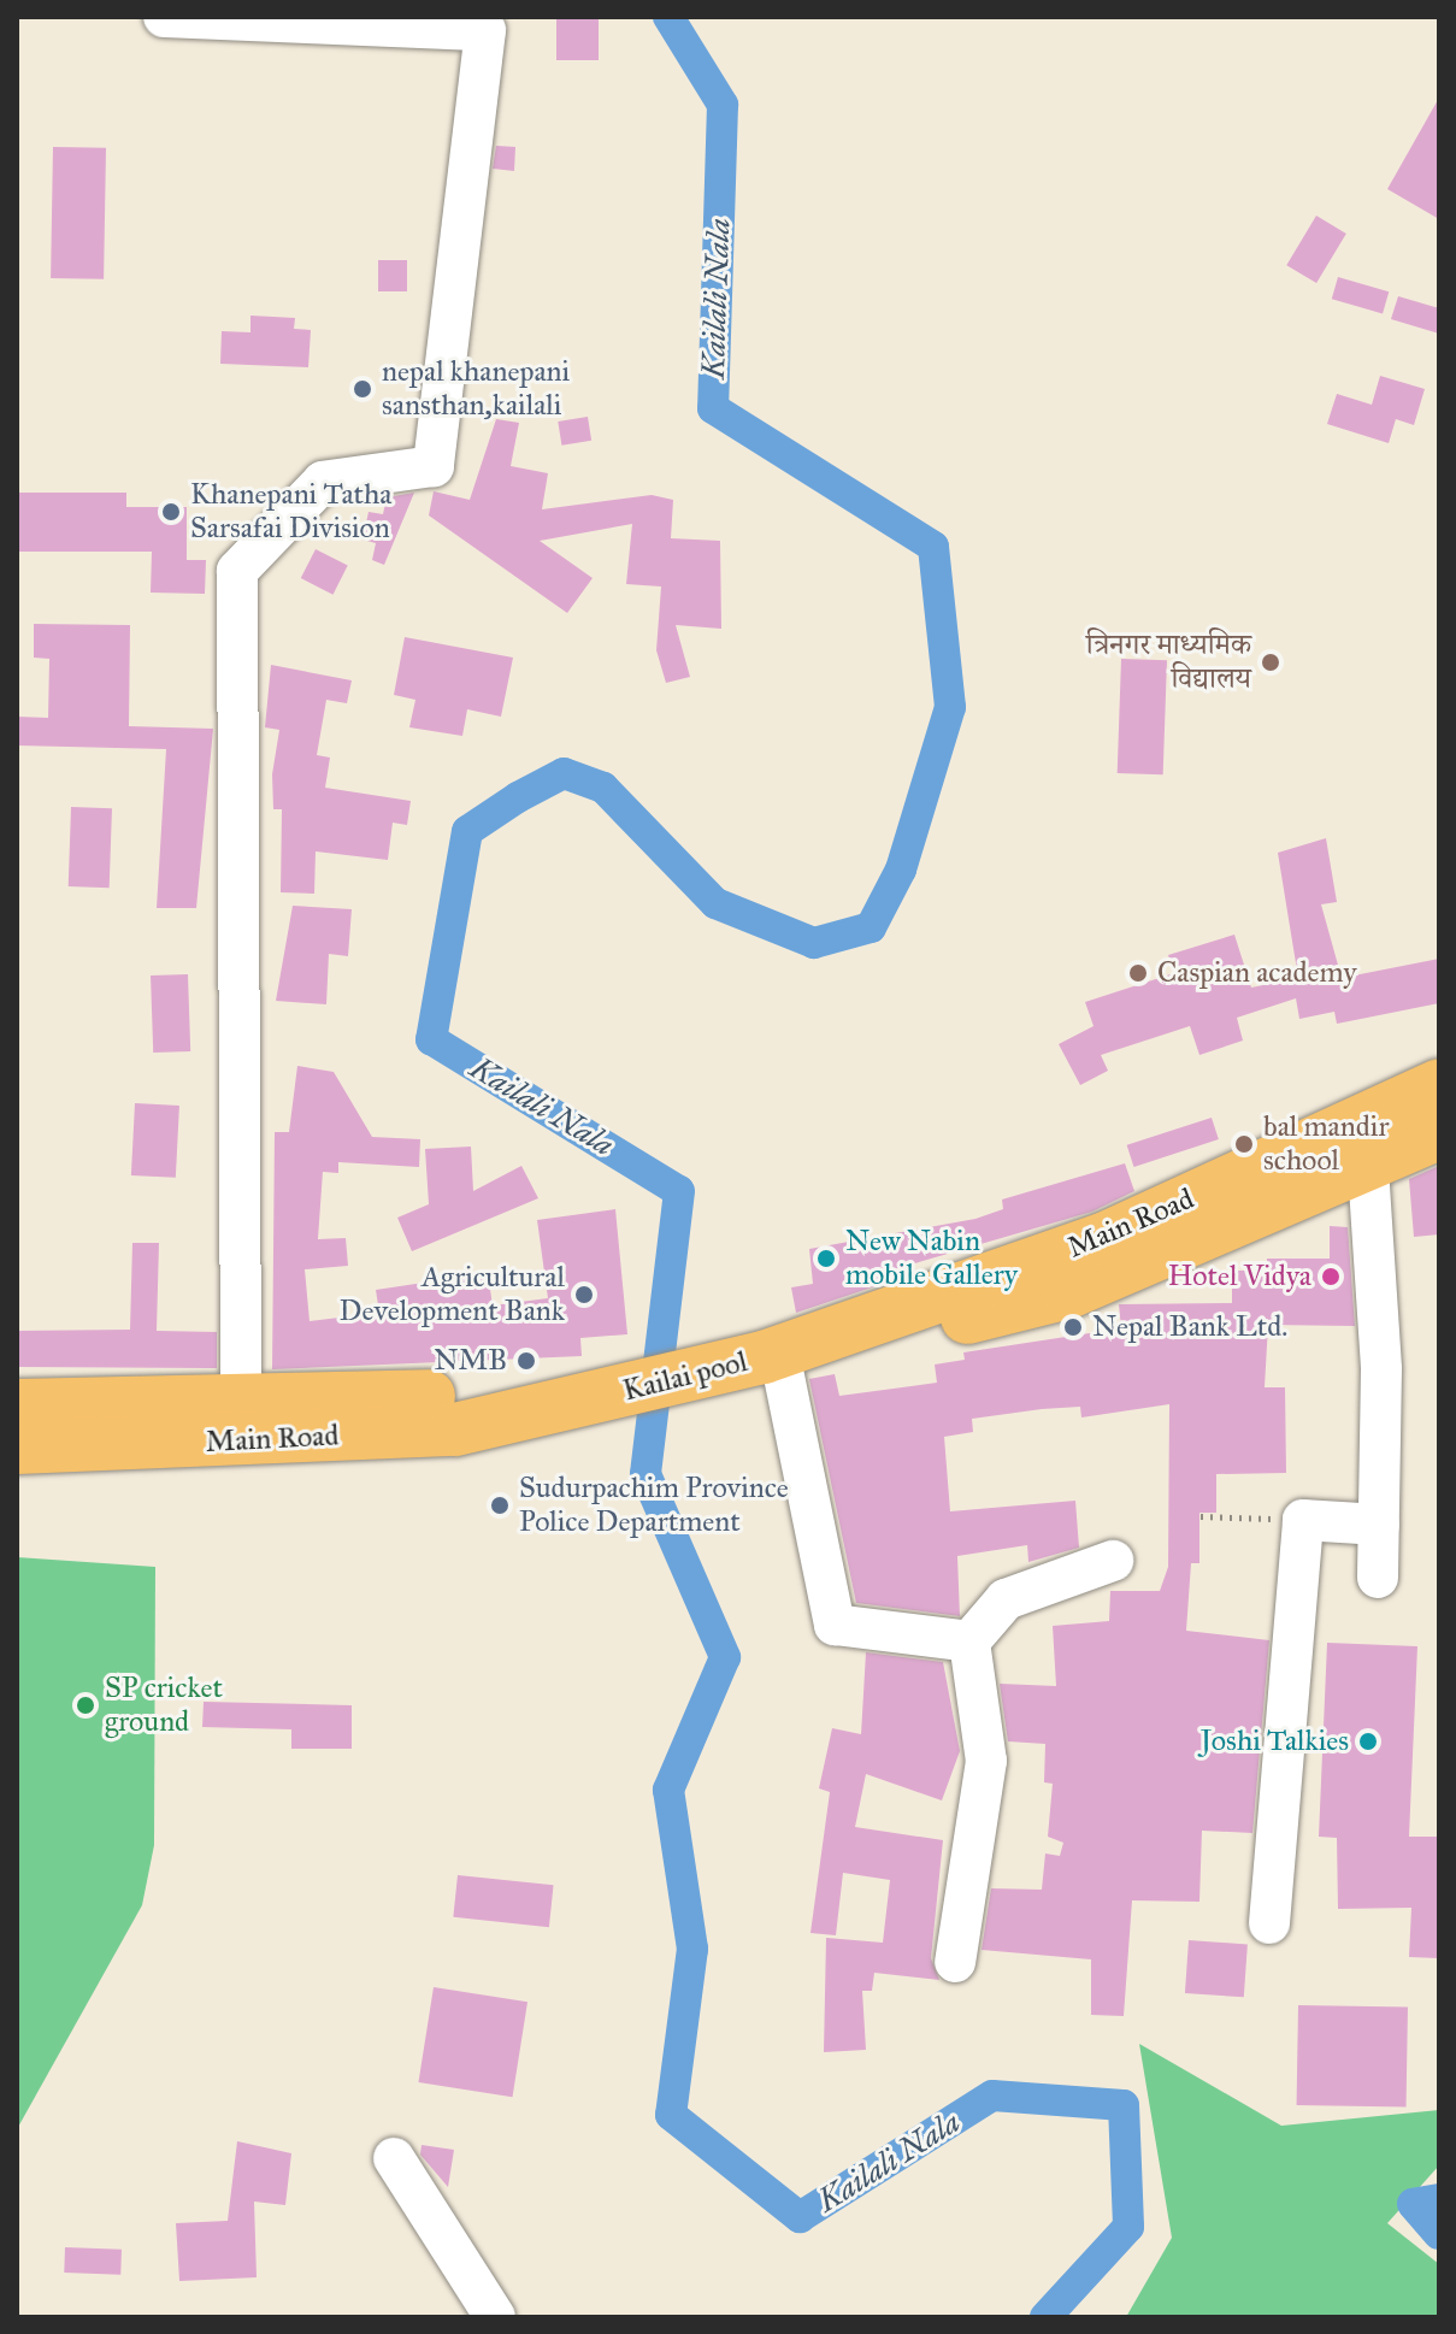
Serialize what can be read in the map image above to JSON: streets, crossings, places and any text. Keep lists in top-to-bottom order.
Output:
{
  "streets": {
    "main road": ["Main Road", "Kailai pool"]
  },
  "crossings": [
    ["Main Road", "Kailai pool"]
  ],
  "water": ["Kailali Nala"],
  "places": [
    "nepal khanepani sansthan,kailali",
    "Khanepani Tatha Sarsafai Division",
    "त्रिनगर माध्यमिक विद्यालय",
    "Caspian academy",
    "bal mandir school",
    "New Nabin mobile Gallery",
    "Hotel Vidya",
    "Agricultural Development Bank",
    "Nepal Bank Ltd.",
    "NMB",
    "Sudurpachim Province Police Department",
    "SP cricket ground",
    "Joshi Talkies"
  ]
}
